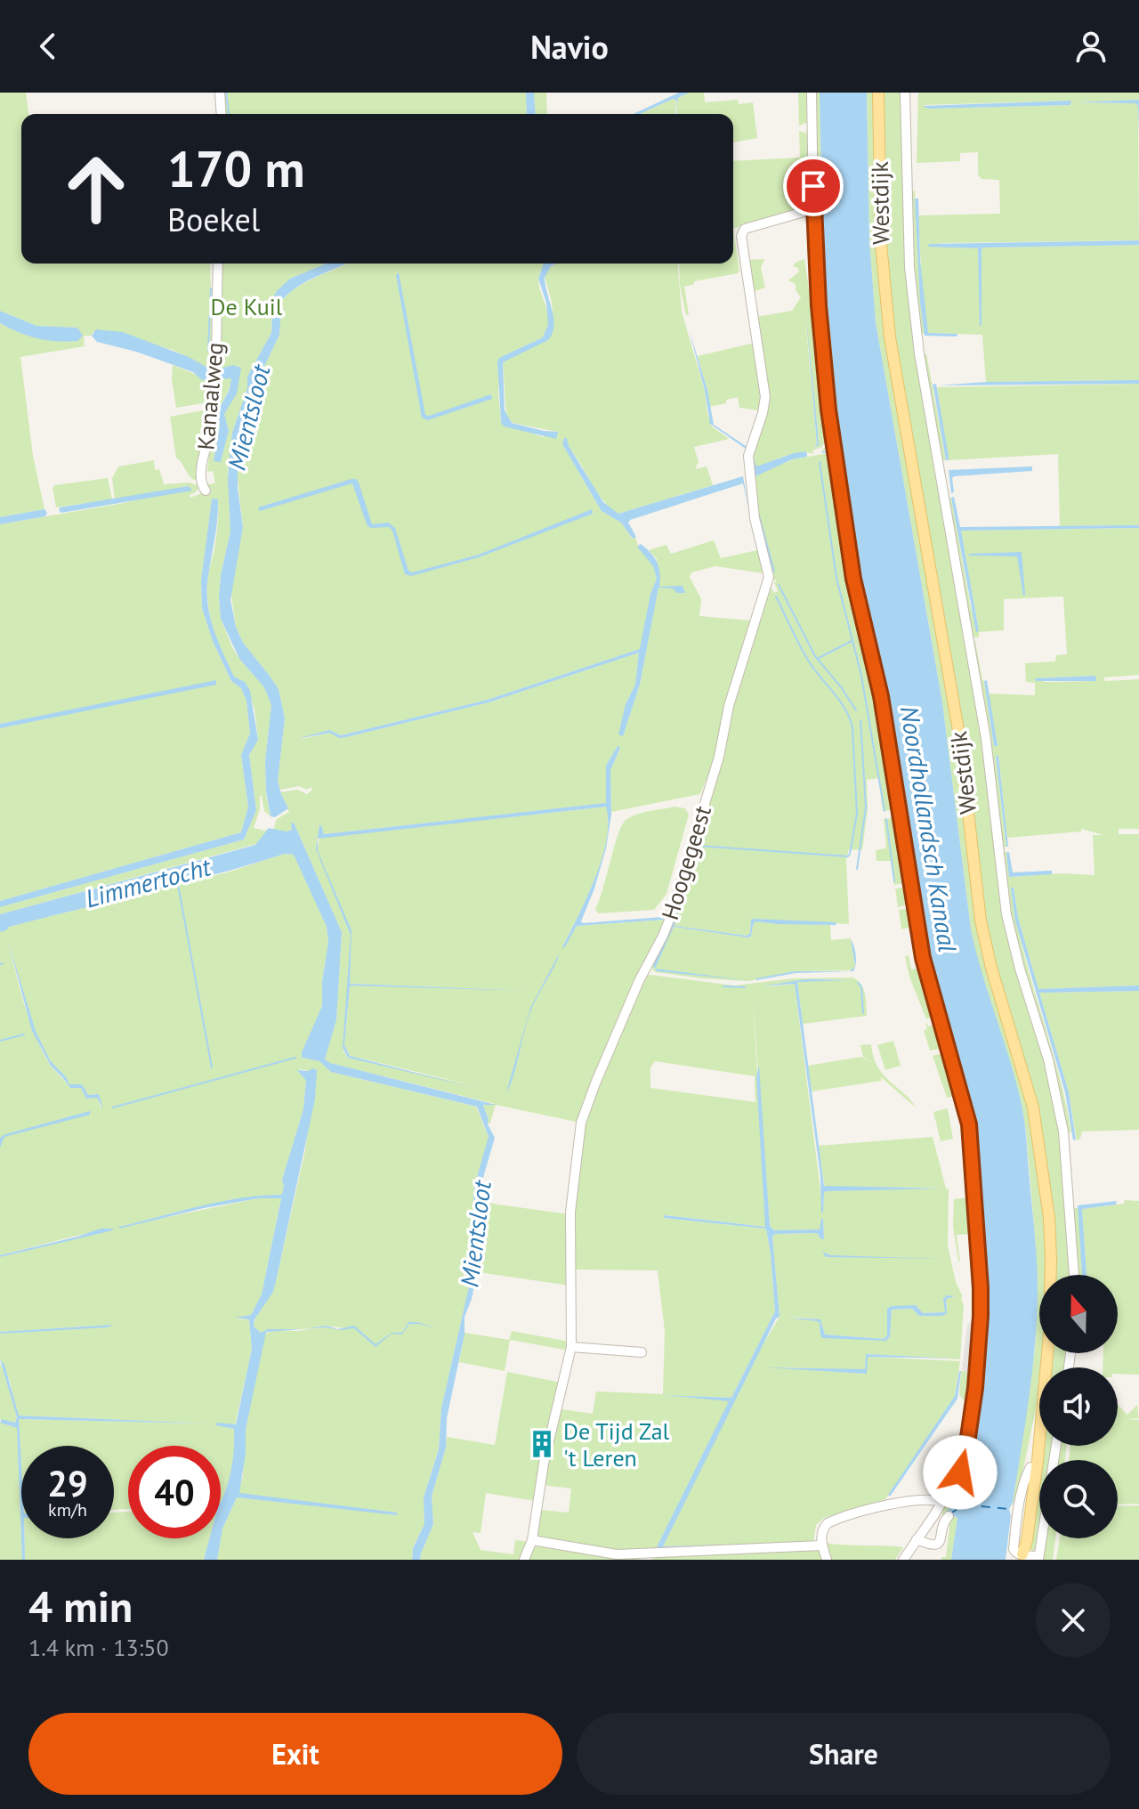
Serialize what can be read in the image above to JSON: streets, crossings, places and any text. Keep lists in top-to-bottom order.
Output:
{
  "streets": {
    "main road": ["Westdijk"],
    "street": ["Kanaalweg", "Hoogegeest"]
  },
  "water": ["Mientsloot", "Noordhollandsch Kanaal", "Limmertocht"],
  "parks": ["De Kuil"],
  "places": {
    "building": ["De Tijd Zal 't Leren"]
  },
  "north": "top",
  "page": {
    "header": "Navio",
    "turn": ["170 m", "Boekel"],
    "speed": "29 km/h",
    "limit": "40",
    "heading": ["4 min", "1.4 km · 13:50"],
    "buttons": ["Exit", "Share"]
  }
}
